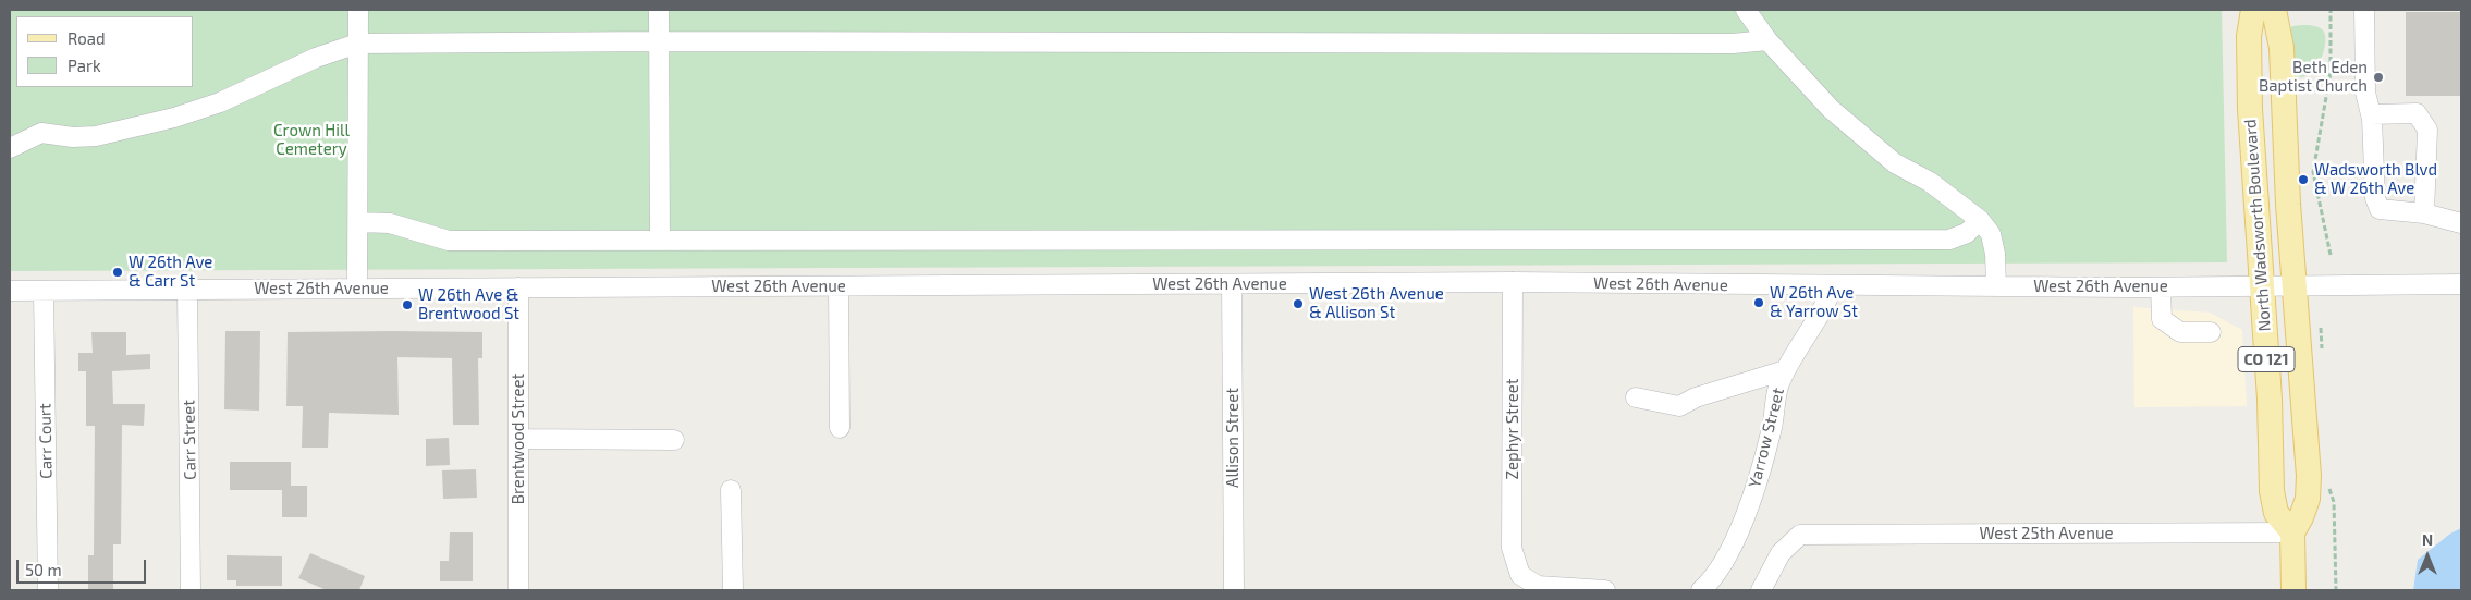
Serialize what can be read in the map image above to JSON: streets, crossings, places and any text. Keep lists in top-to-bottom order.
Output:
{
  "streets": {
    "main road": ["North Wadsworth Boulevard", "CO 121"],
    "street": [
      "West 26th Avenue",
      "Zephyr Street",
      "Allison Street",
      "Yarrow Street",
      "Brentwood Street",
      "Carr Street",
      "Carr Court",
      "West 25th Avenue"
    ]
  },
  "crossings": [
    ["North Wadsworth Boulevard", "West 26th Avenue"],
    ["North Wadsworth Boulevard", "West 25th Avenue"],
    ["West 26th Avenue", "Zephyr Street"],
    ["West 26th Avenue", "Allison Street"],
    ["West 26th Avenue", "Yarrow Street"],
    ["West 26th Avenue", "Brentwood Street"],
    ["West 26th Avenue", "Carr Street"],
    ["West 26th Avenue", "Carr Court"]
  ],
  "parks": ["Crown Hill Cemetery"],
  "places": [
    "Beth Eden Baptist Church",
    "Wadsworth Blvd & W 26th Ave",
    "W 26th Ave & Carr St",
    "W 26th Ave & Yarrow St",
    "West 26th Avenue & Allison St",
    "W 26th Ave & Brentwood St"
  ],
  "legend": ["Road", "Park"],
  "scale_bar": "50 m",
  "north": "top"
}
